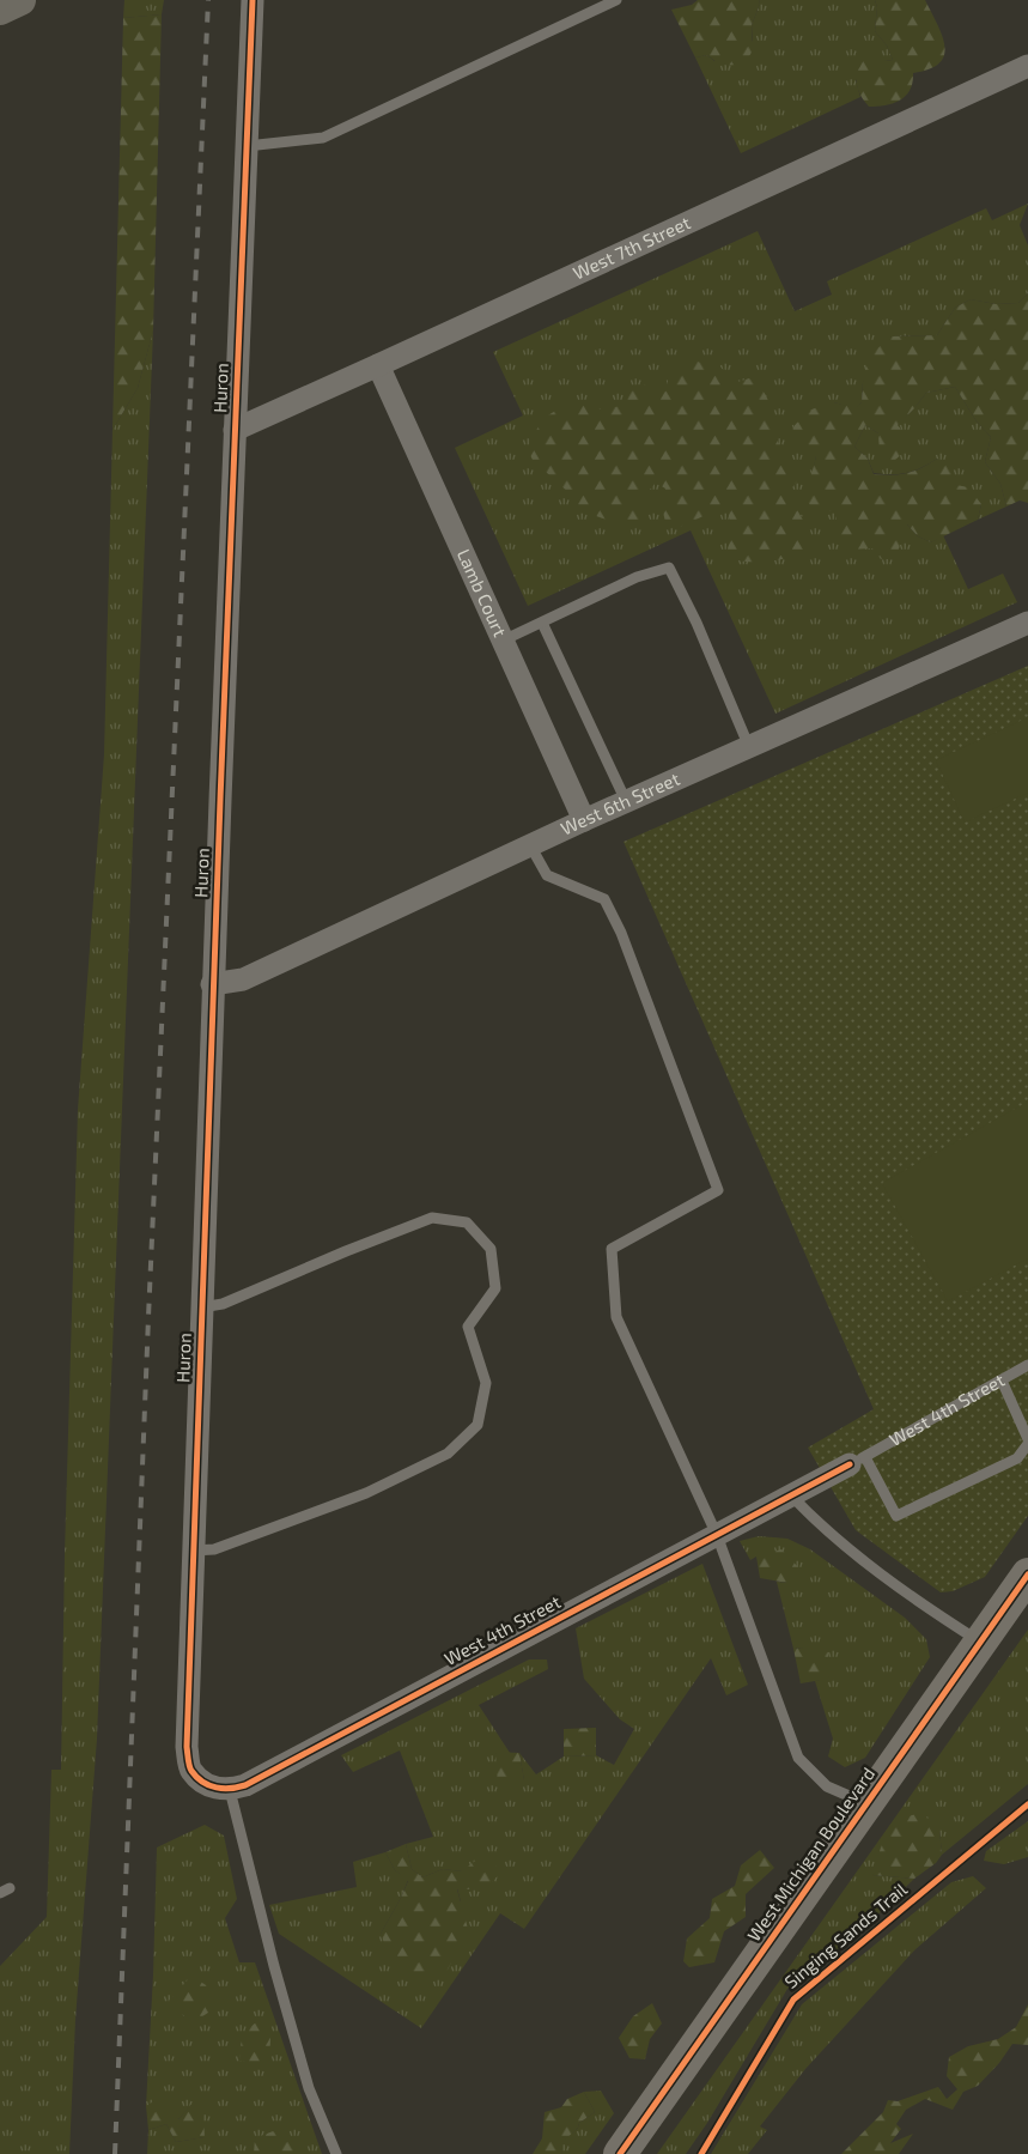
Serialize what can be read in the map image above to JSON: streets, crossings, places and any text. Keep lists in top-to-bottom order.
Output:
{
  "streets": {
    "main road": ["West Michigan Boulevard"],
    "street": [
      "West 7th Street",
      "Huron",
      "Lamb Court",
      "West 6th Street",
      "West 4th Street"
    ],
    "cycle path": ["Singing Sands Trail"]
  },
  "crossings": [
    ["West 7th Street", "Huron"],
    ["West 7th Street", "Lamb Court"],
    ["Huron", "West 6th Street"],
    ["Huron", "West 4th Street"],
    ["Lamb Court", "West 6th Street"]
  ]
}
